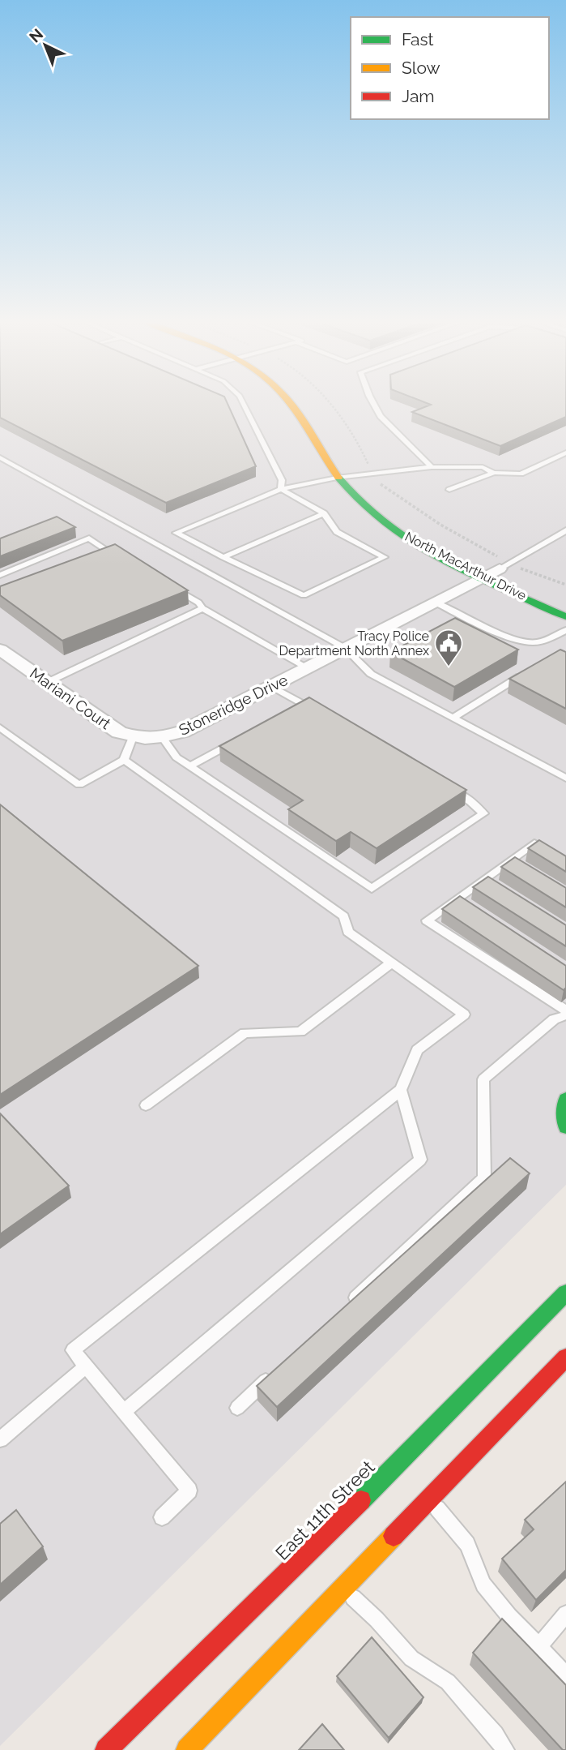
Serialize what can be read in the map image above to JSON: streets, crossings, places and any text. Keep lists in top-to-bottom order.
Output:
{
  "streets": {
    "main road": ["North MacArthur Drive", "East 11th Street"],
    "street": ["Mariani Court", "Stoneridge Drive"]
  },
  "crossings": [
    ["North MacArthur Drive", "Stoneridge Drive"],
    ["Mariani Court", "Stoneridge Drive"]
  ],
  "places": {
    "public building": ["Tracy Police Department North Annex"]
  },
  "legend": ["Fast", "Slow", "Jam"],
  "north": "top left"
}
